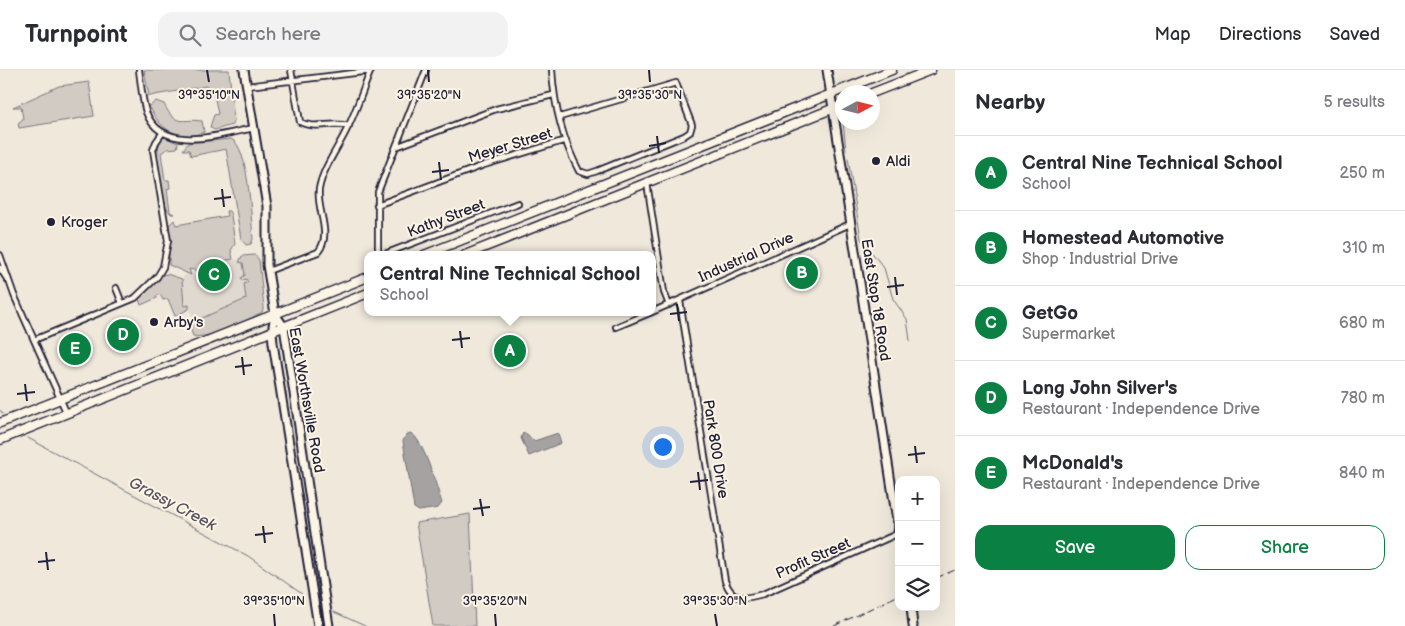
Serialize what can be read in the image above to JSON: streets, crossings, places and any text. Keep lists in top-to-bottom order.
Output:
{
  "streets": {
    "main road": ["East Stop 18 Road", "East Worthsville Road"],
    "street": [
      "Meyer Street",
      "Kathy Street",
      "Industrial Drive",
      "Park 800 Drive",
      "Profit Street"
    ]
  },
  "crossings": [
    ["Industrial Drive", "East Stop 18 Road"],
    ["Industrial Drive", "Park 800 Drive"],
    ["Park 800 Drive", "Profit Street"]
  ],
  "water": ["Grassy Creek"],
  "places": ["Aldi", "Kroger", "Arby's"],
  "north": "right",
  "page": {
    "header": "Turnpoint",
    "search": "Search here",
    "nav": ["Map", "Directions", "Saved"],
    "heading": ["Nearby", "5 results"],
    "list": [
      {
        "mark": "A",
        "name": "Central Nine Technical School",
        "note": "School",
        "value": "250 m"
      },
      {
        "mark": "B",
        "name": "Homestead Automotive",
        "note": "Shop · Industrial Drive",
        "value": "310 m"
      },
      {
        "mark": "C",
        "name": "GetGo",
        "note": "Supermarket",
        "value": "680 m"
      },
      {
        "mark": "D",
        "name": "Long John Silver's",
        "note": "Restaurant · Independence Drive",
        "value": "780 m"
      },
      {
        "mark": "E",
        "name": "McDonald's",
        "note": "Restaurant · Independence Drive",
        "value": "840 m"
      }
    ],
    "popup": ["Central Nine Technical School", "School"],
    "pins": [
      "B",
      "C",
      "D",
      "E",
      "A"
    ],
    "map_buttons": ["+", "−"],
    "buttons": ["Save", "Share"]
  },
  "coordinates": ["39°35'10\"N", "39°35'20\"N", "39°35'30\"N"]
}
